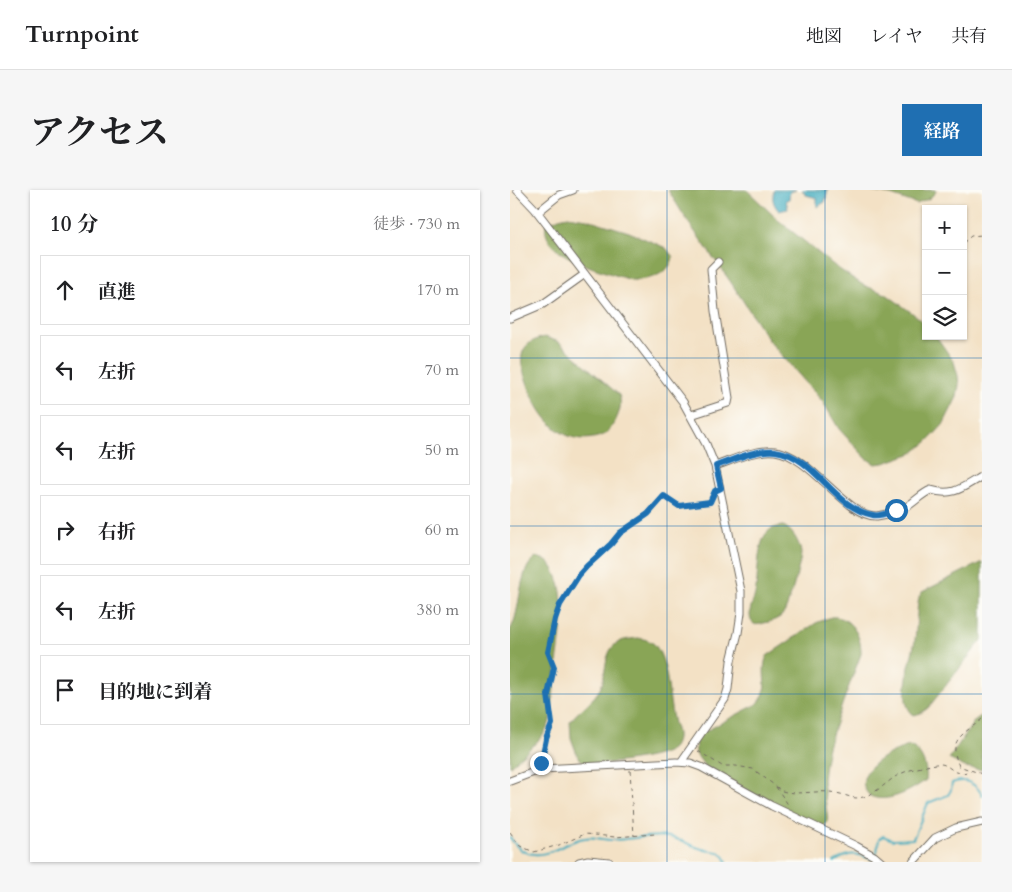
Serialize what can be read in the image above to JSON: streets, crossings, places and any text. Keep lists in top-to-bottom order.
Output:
{
  "page": {
    "header": "Turnpoint",
    "nav": ["地図", "レイヤ", "共有"],
    "title": "アクセス",
    "buttons": "経路",
    "heading": ["10 分", "徒歩 · 730 m"],
    "map_buttons": ["+", "−"],
    "list": [
      ["直進", "170 m"],
      ["左折", "70 m"],
      ["左折", "50 m"],
      ["右折", "60 m"],
      ["左折", "380 m"],
      "目的地に到着"
    ]
  }
}
